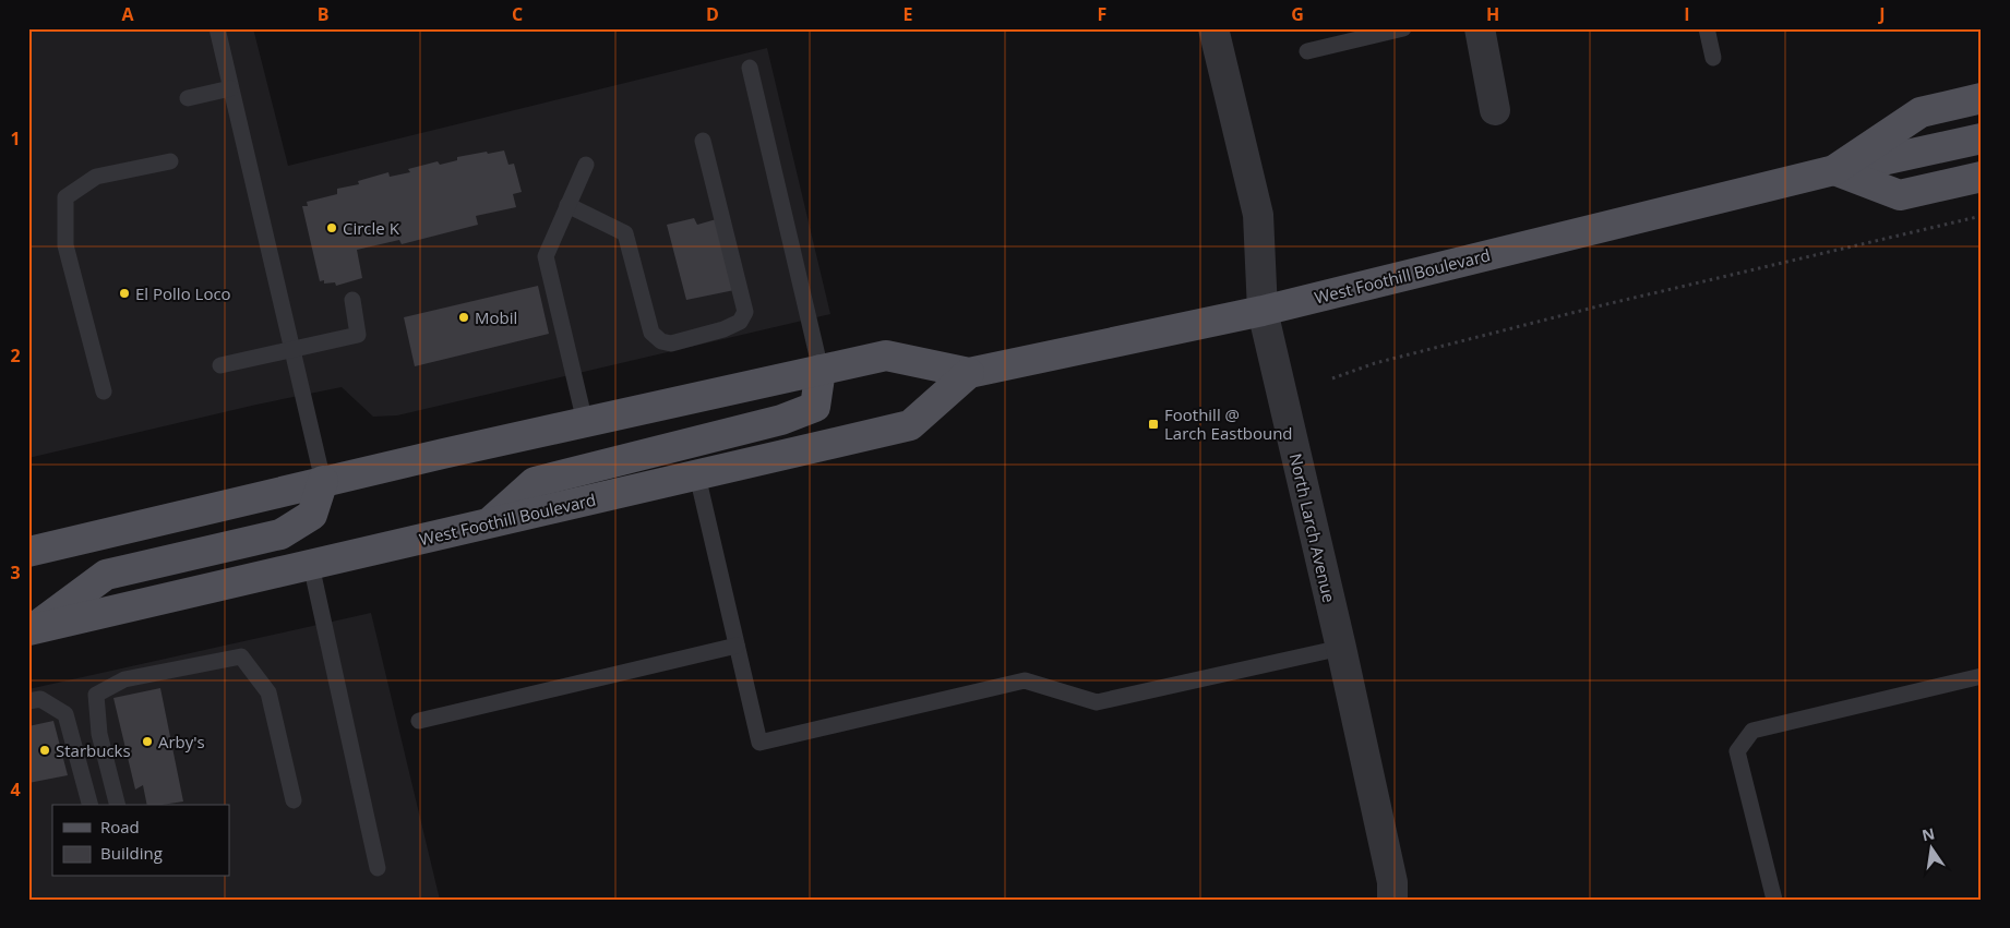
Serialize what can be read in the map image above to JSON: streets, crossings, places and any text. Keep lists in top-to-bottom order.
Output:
{
  "streets": {
    "main road": ["West Foothill Boulevard"],
    "street": ["North Larch Avenue"]
  },
  "crossings": [
    ["West Foothill Boulevard", "North Larch Avenue"]
  ],
  "places": {
    "other": [
      "Circle K",
      "El Pollo Loco",
      "Mobil",
      "Arby's",
      "Starbucks"
    ],
    "transit": ["Foothill @ Larch Eastbound"]
  },
  "legend": ["Road", "Building"],
  "north": "top",
  "grid": {
    "columns": [
      "A",
      "B",
      "C",
      "D",
      "E",
      "F",
      "G",
      "H",
      "I",
      "J"
    ],
    "rows": [
      "1",
      "2",
      "3",
      "4"
    ]
  }
}
